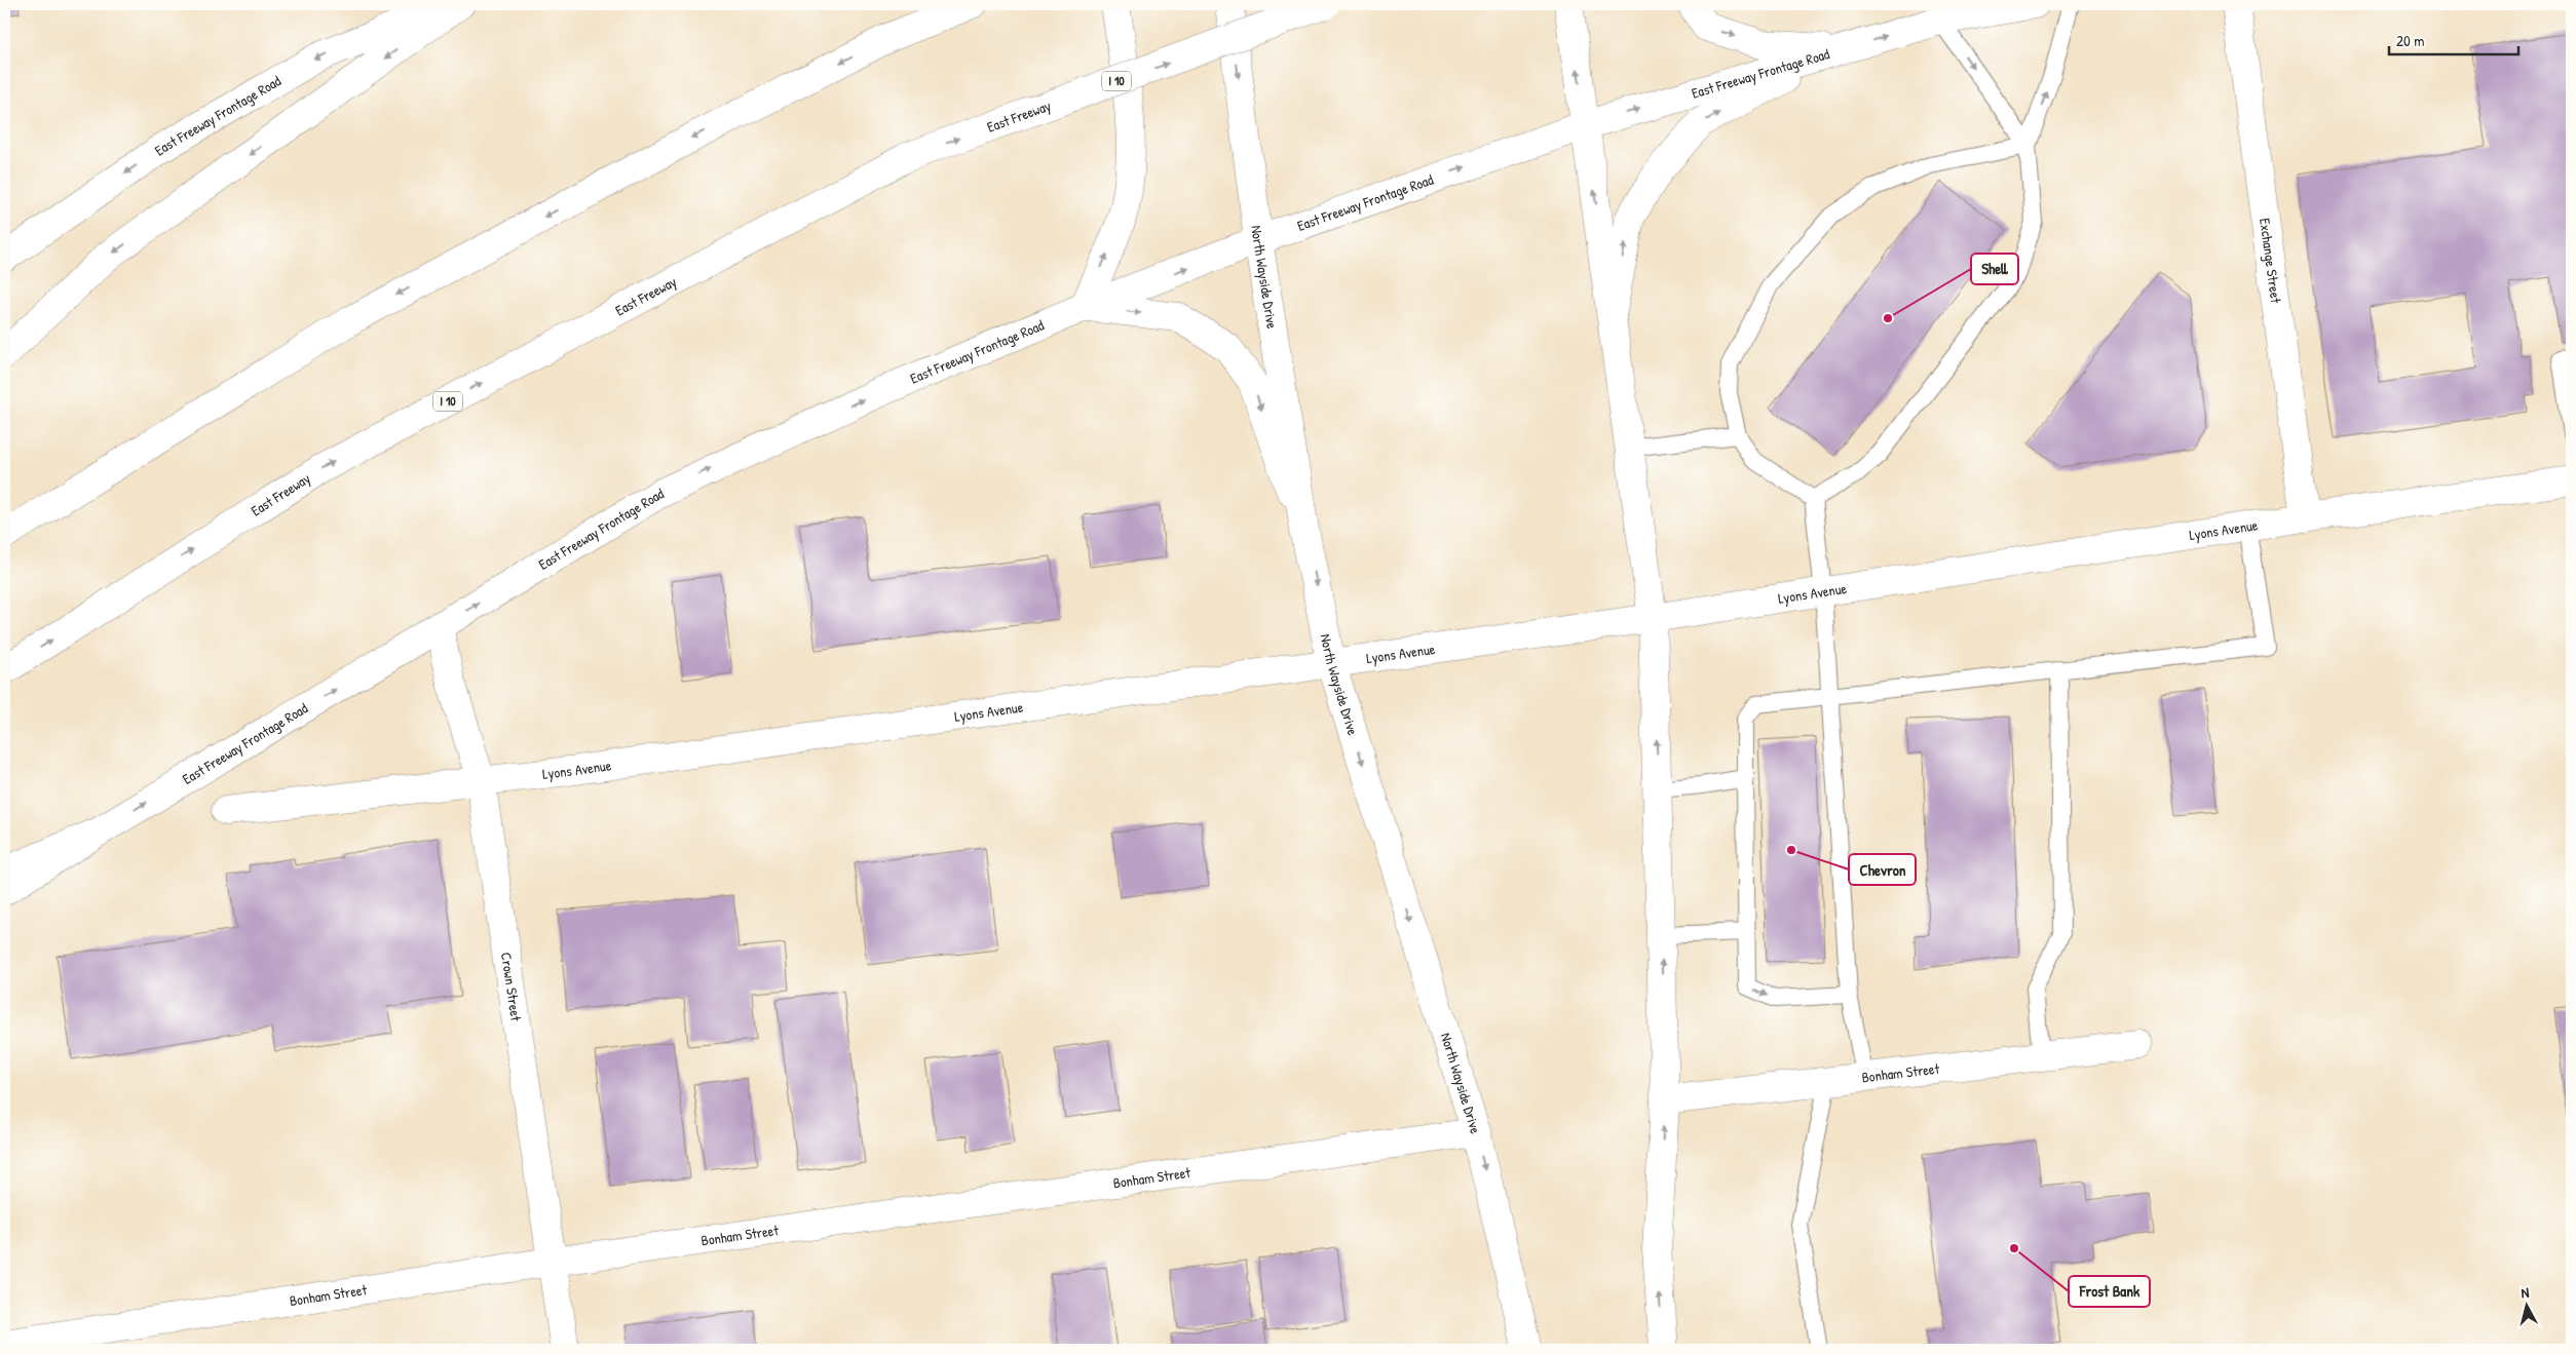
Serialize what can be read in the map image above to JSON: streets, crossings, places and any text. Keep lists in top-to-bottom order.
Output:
{
  "streets": {
    "main road": [
      "East Freeway Frontage Road",
      "I 10",
      "East Freeway",
      "Exchange Street",
      "North Wayside Drive",
      "Lyons Avenue",
      "Crown Street",
      "Bonham Street"
    ]
  },
  "crossings": [
    ["East Freeway Frontage Road", "North Wayside Drive"],
    ["East Freeway Frontage Road", "Crown Street"],
    ["Exchange Street", "Lyons Avenue"],
    ["North Wayside Drive", "Lyons Avenue"],
    ["North Wayside Drive", "Bonham Street"],
    ["Lyons Avenue", "Crown Street"],
    ["Crown Street", "Bonham Street"]
  ],
  "places": ["Shell", "Chevron", "Frost Bank"],
  "scale_bar": "20 m",
  "north": "top"
}
